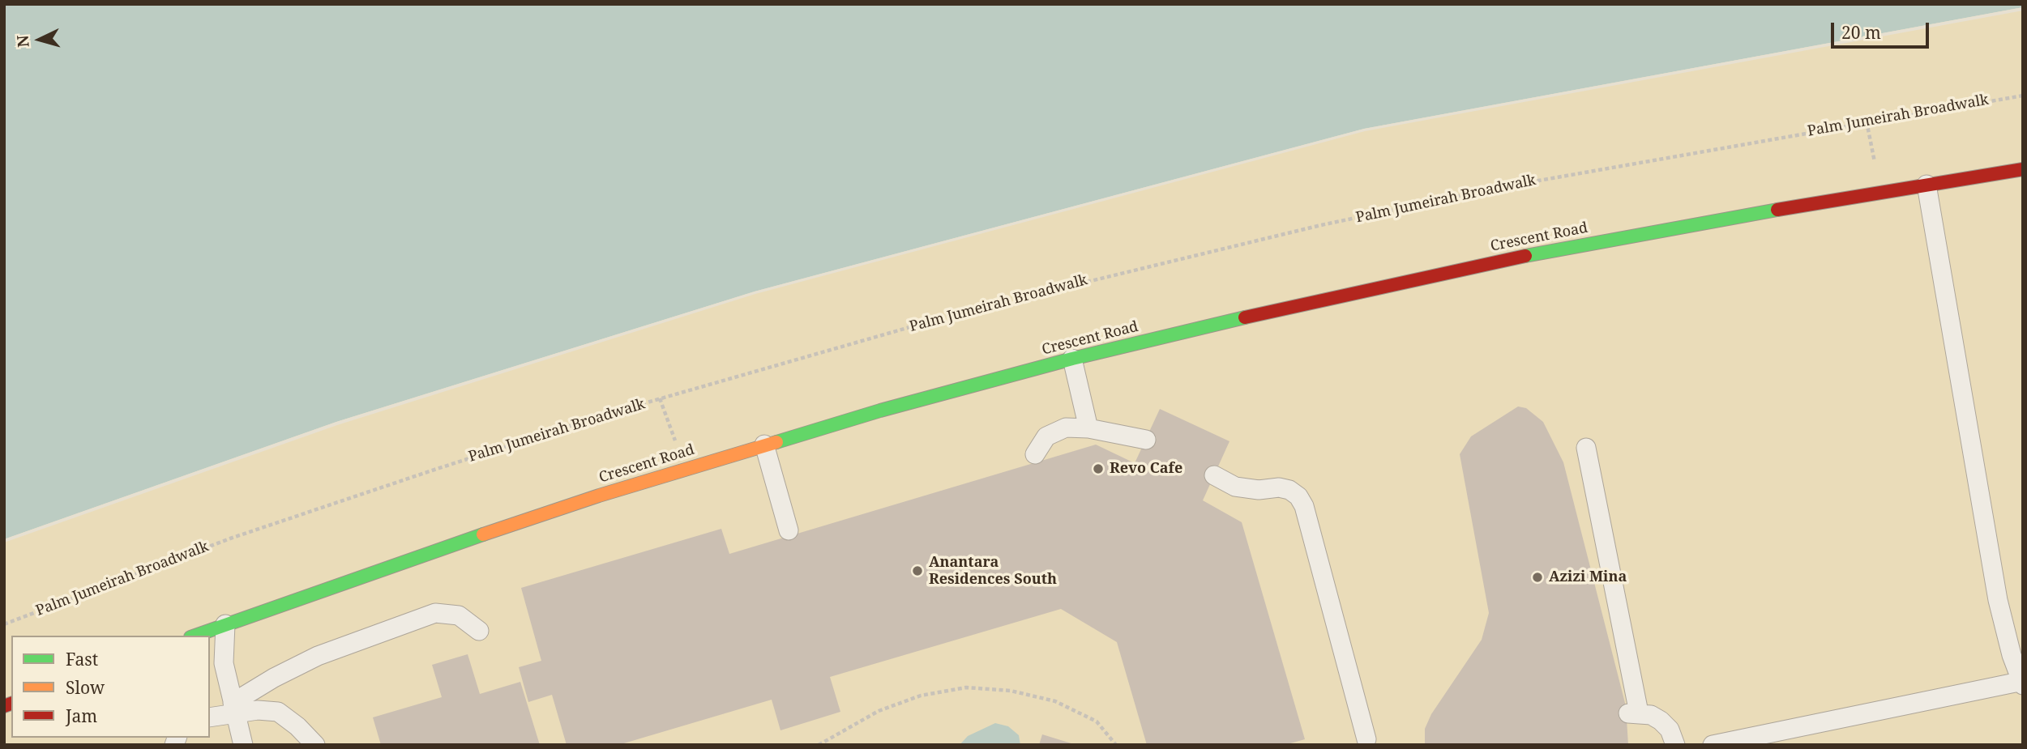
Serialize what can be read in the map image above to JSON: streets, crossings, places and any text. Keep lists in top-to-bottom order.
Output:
{
  "streets": {
    "main road": ["Crescent Road"],
    "path": ["Palm Jumeirah Broadwalk"]
  },
  "places": ["Revo Cafe", "Anantara Residences South", "Azizi Mina"],
  "legend": ["Fast", "Slow", "Jam"],
  "scale_bar": "20 m",
  "north": "left"
}
